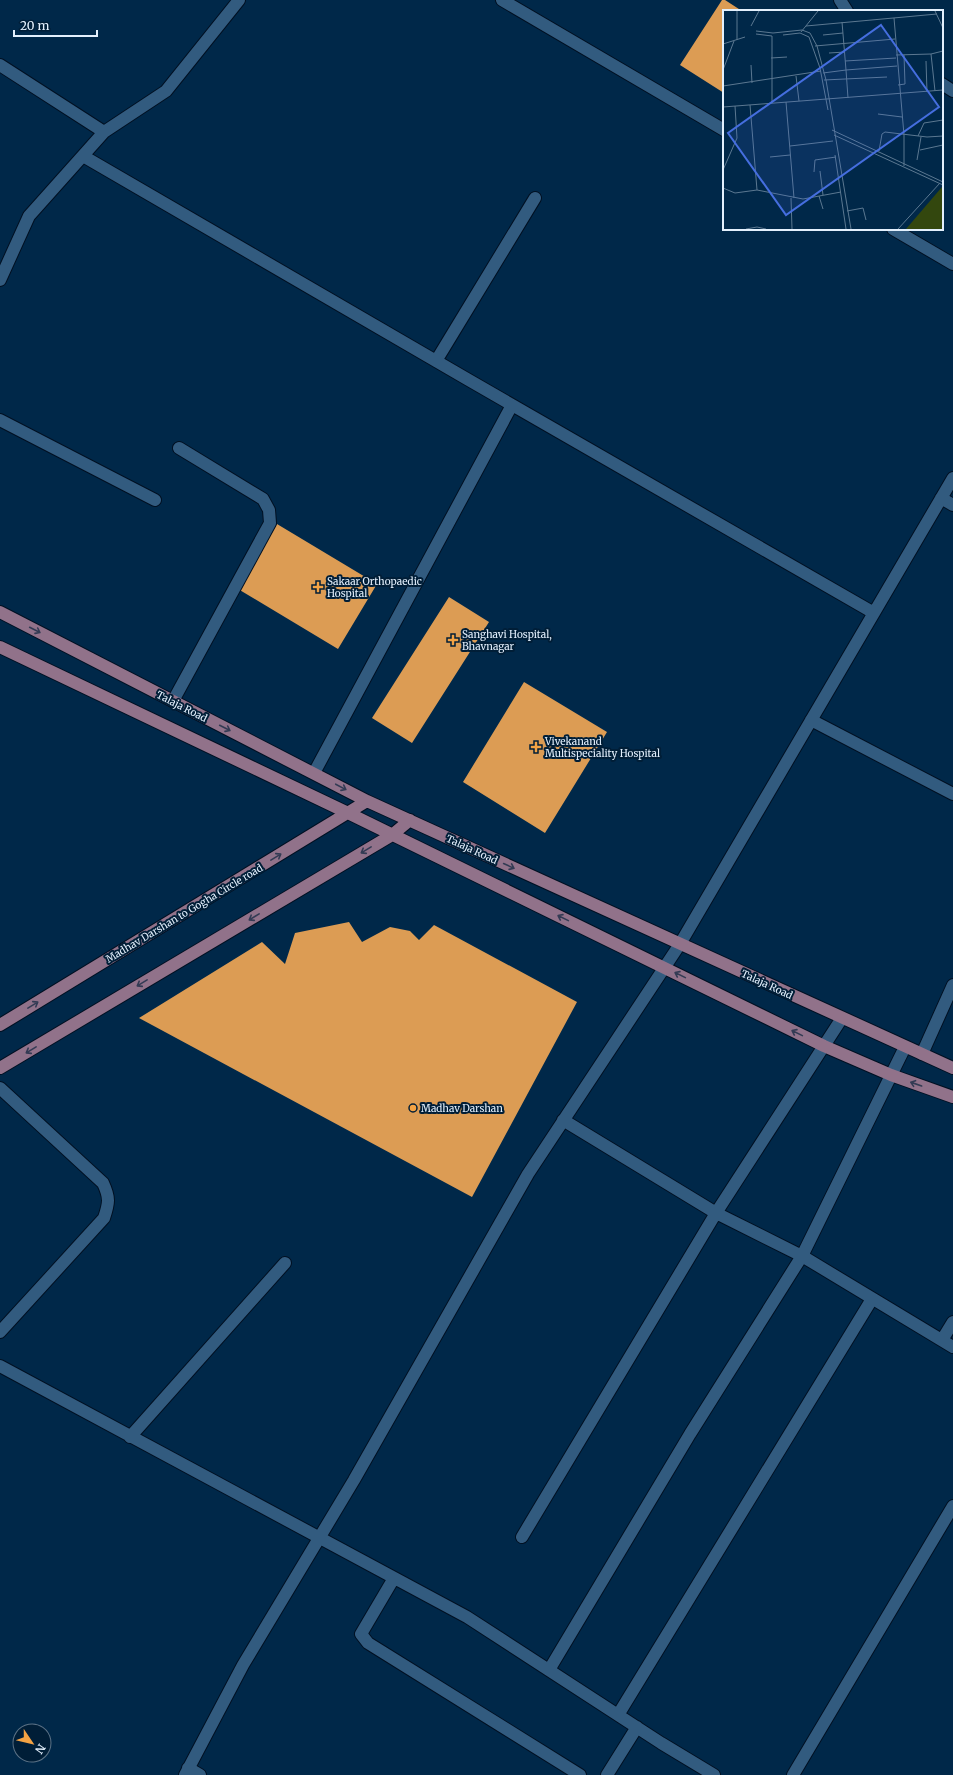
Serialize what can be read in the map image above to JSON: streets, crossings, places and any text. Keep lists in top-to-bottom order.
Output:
{
  "streets": {
    "main road": ["Talaja Road", "Madhav Darshan to Gogha Circle road"]
  },
  "crossings": [
    ["Talaja Road", "Madhav Darshan to Gogha Circle road"]
  ],
  "places": {
    "health": ["Sakaar Orthopaedic Hospital", "Sanghavi Hospital, Bhavnagar", "Vivekanand Multispeciality Hospital"],
    "other": ["Madhav Darshan"]
  },
  "scale_bar": "20 m",
  "north": "bottom right"
}
